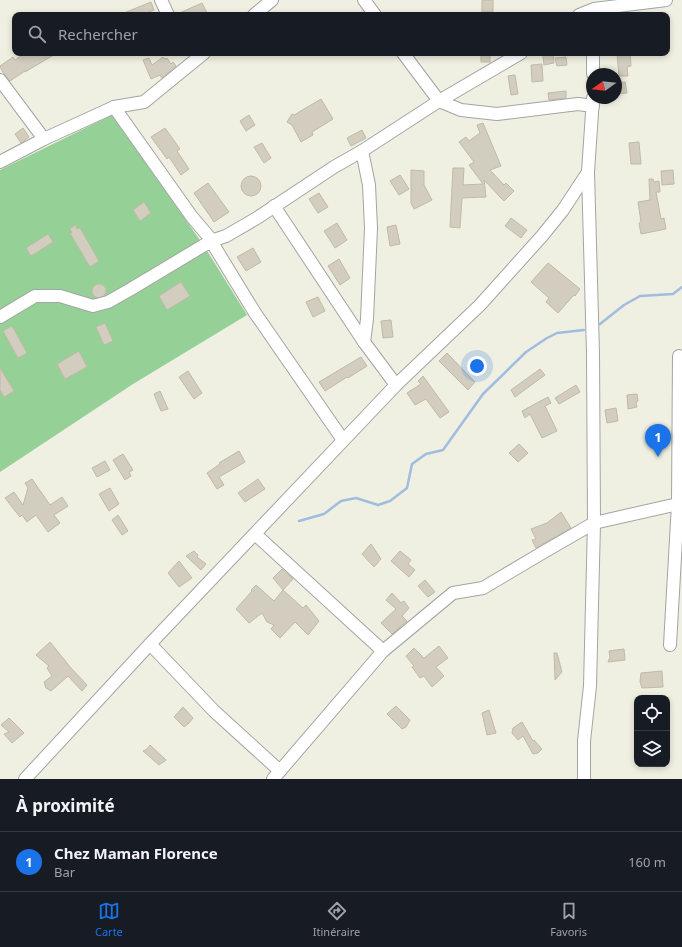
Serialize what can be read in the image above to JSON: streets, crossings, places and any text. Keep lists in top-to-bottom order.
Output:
{
  "north": "left",
  "page": {
    "search": "Rechercher",
    "pins": "1",
    "heading": "À proximité",
    "list": [
      {
        "mark": "1",
        "name": "Chez Maman Florence",
        "note": "Bar",
        "value": "160 m"
      }
    ],
    "nav": ["Carte", "Itinéraire", "Favoris"]
  }
}
